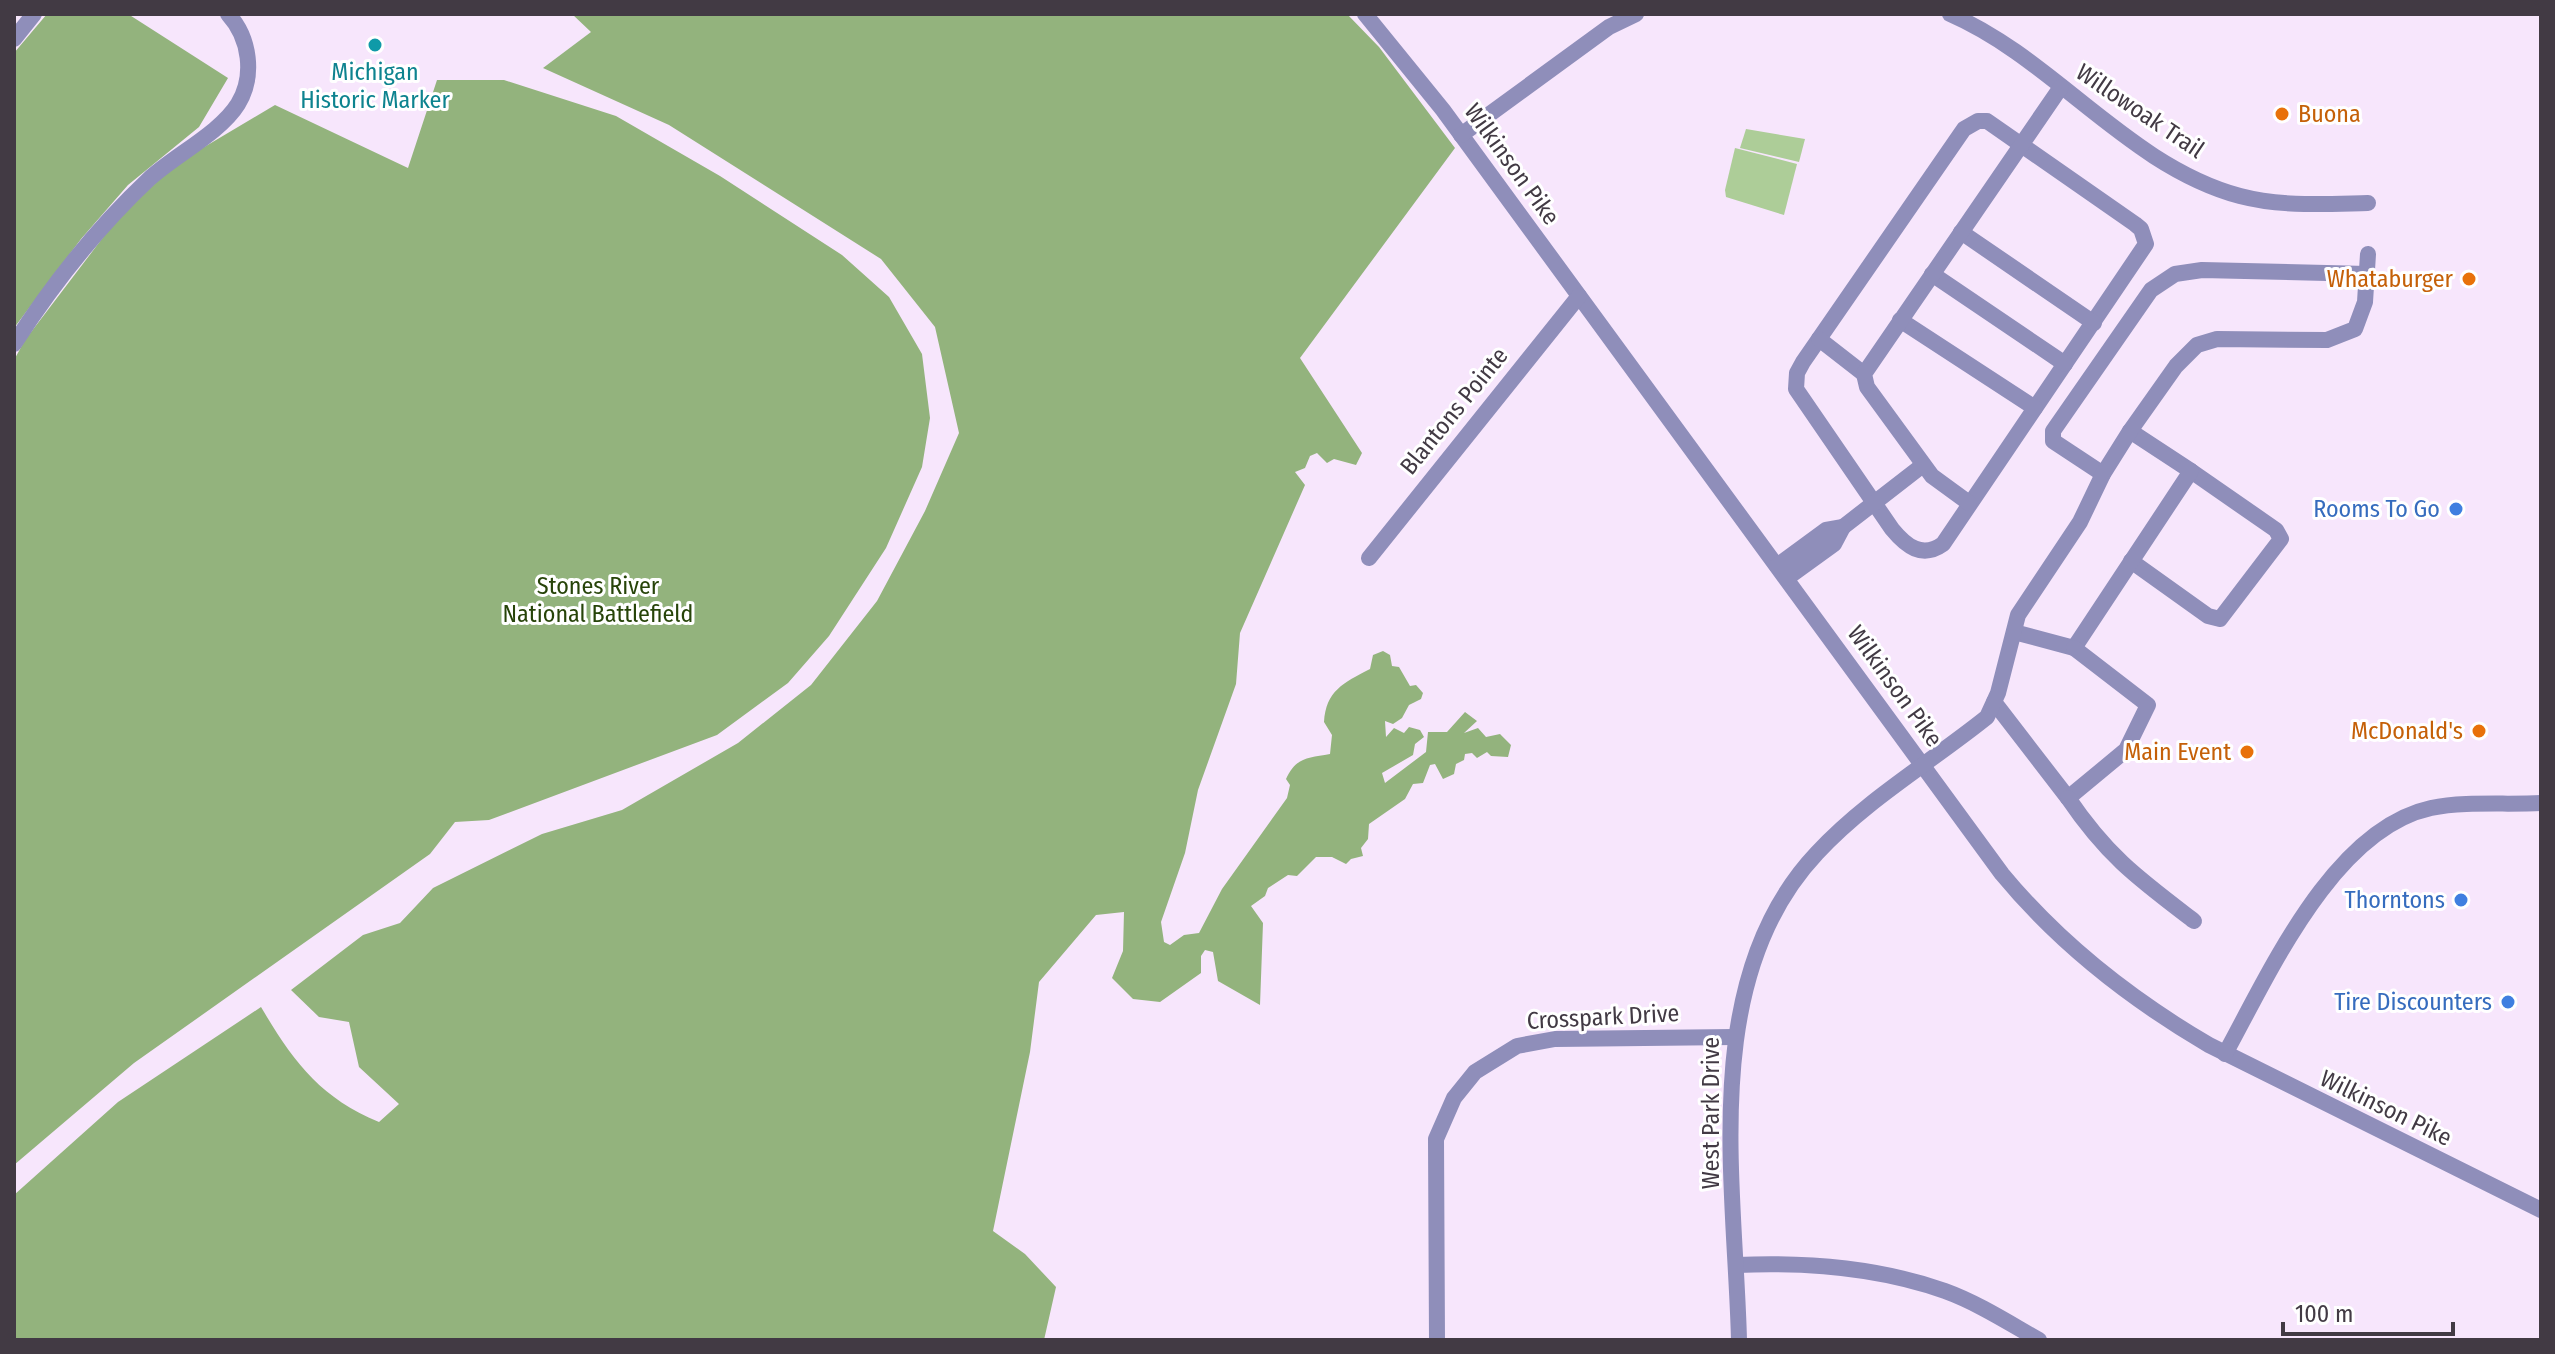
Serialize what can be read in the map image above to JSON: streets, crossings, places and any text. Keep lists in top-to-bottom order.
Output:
{
  "streets": {
    "street": [
      "Willowoak Trail",
      "Wilkinson Pike",
      "Blantons Pointe",
      "Crosspark Drive",
      "West Park Drive"
    ]
  },
  "crossings": [
    ["Wilkinson Pike", "Blantons Pointe"],
    ["Wilkinson Pike", "West Park Drive"],
    ["Crosspark Drive", "West Park Drive"]
  ],
  "parks": ["Stones River National Battlefield"],
  "places": [
    "Michigan Historic Marker",
    "Buona",
    "Whataburger",
    "Rooms To Go",
    "McDonald's",
    "Main Event",
    "Thorntons",
    "Tire Discounters"
  ],
  "scale_bar": "100 m"
}
